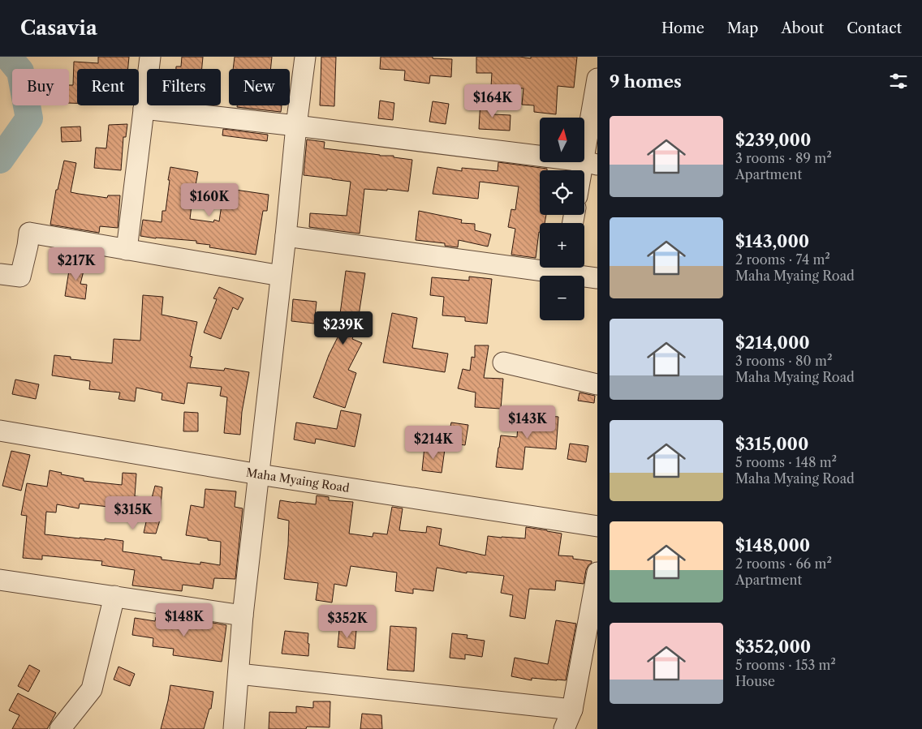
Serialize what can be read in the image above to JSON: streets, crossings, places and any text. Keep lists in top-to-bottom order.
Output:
{
  "streets": {
    "street": ["Maha Myaing Road"]
  },
  "north": "top",
  "page": {
    "header": "Casavia",
    "nav": [
      "Home",
      "Map",
      "About",
      "Contact"
    ],
    "heading": "9 homes",
    "chip": [
      "Buy",
      "Rent",
      "Filters",
      "New"
    ],
    "price": [
      "$164K",
      "$160K",
      "$217K",
      "$239K",
      "$143K",
      "$214K",
      "$315K",
      "$148K",
      "$352K"
    ],
    "list": [
      {
        "name": "$239,000",
        "note": "3 rooms · 89 m² · Apartment"
      },
      {
        "name": "$143,000",
        "note": "2 rooms · 74 m² · Maha Myaing Road"
      },
      {
        "name": "$214,000",
        "note": "3 rooms · 80 m² · Maha Myaing Road"
      },
      {
        "name": "$315,000",
        "note": "5 rooms · 148 m² · Maha Myaing Road"
      },
      {
        "name": "$148,000",
        "note": "2 rooms · 66 m² · Apartment"
      },
      {
        "name": "$352,000",
        "note": "5 rooms · 153 m² · House"
      }
    ],
    "map_buttons": ["+", "−"]
  }
}
